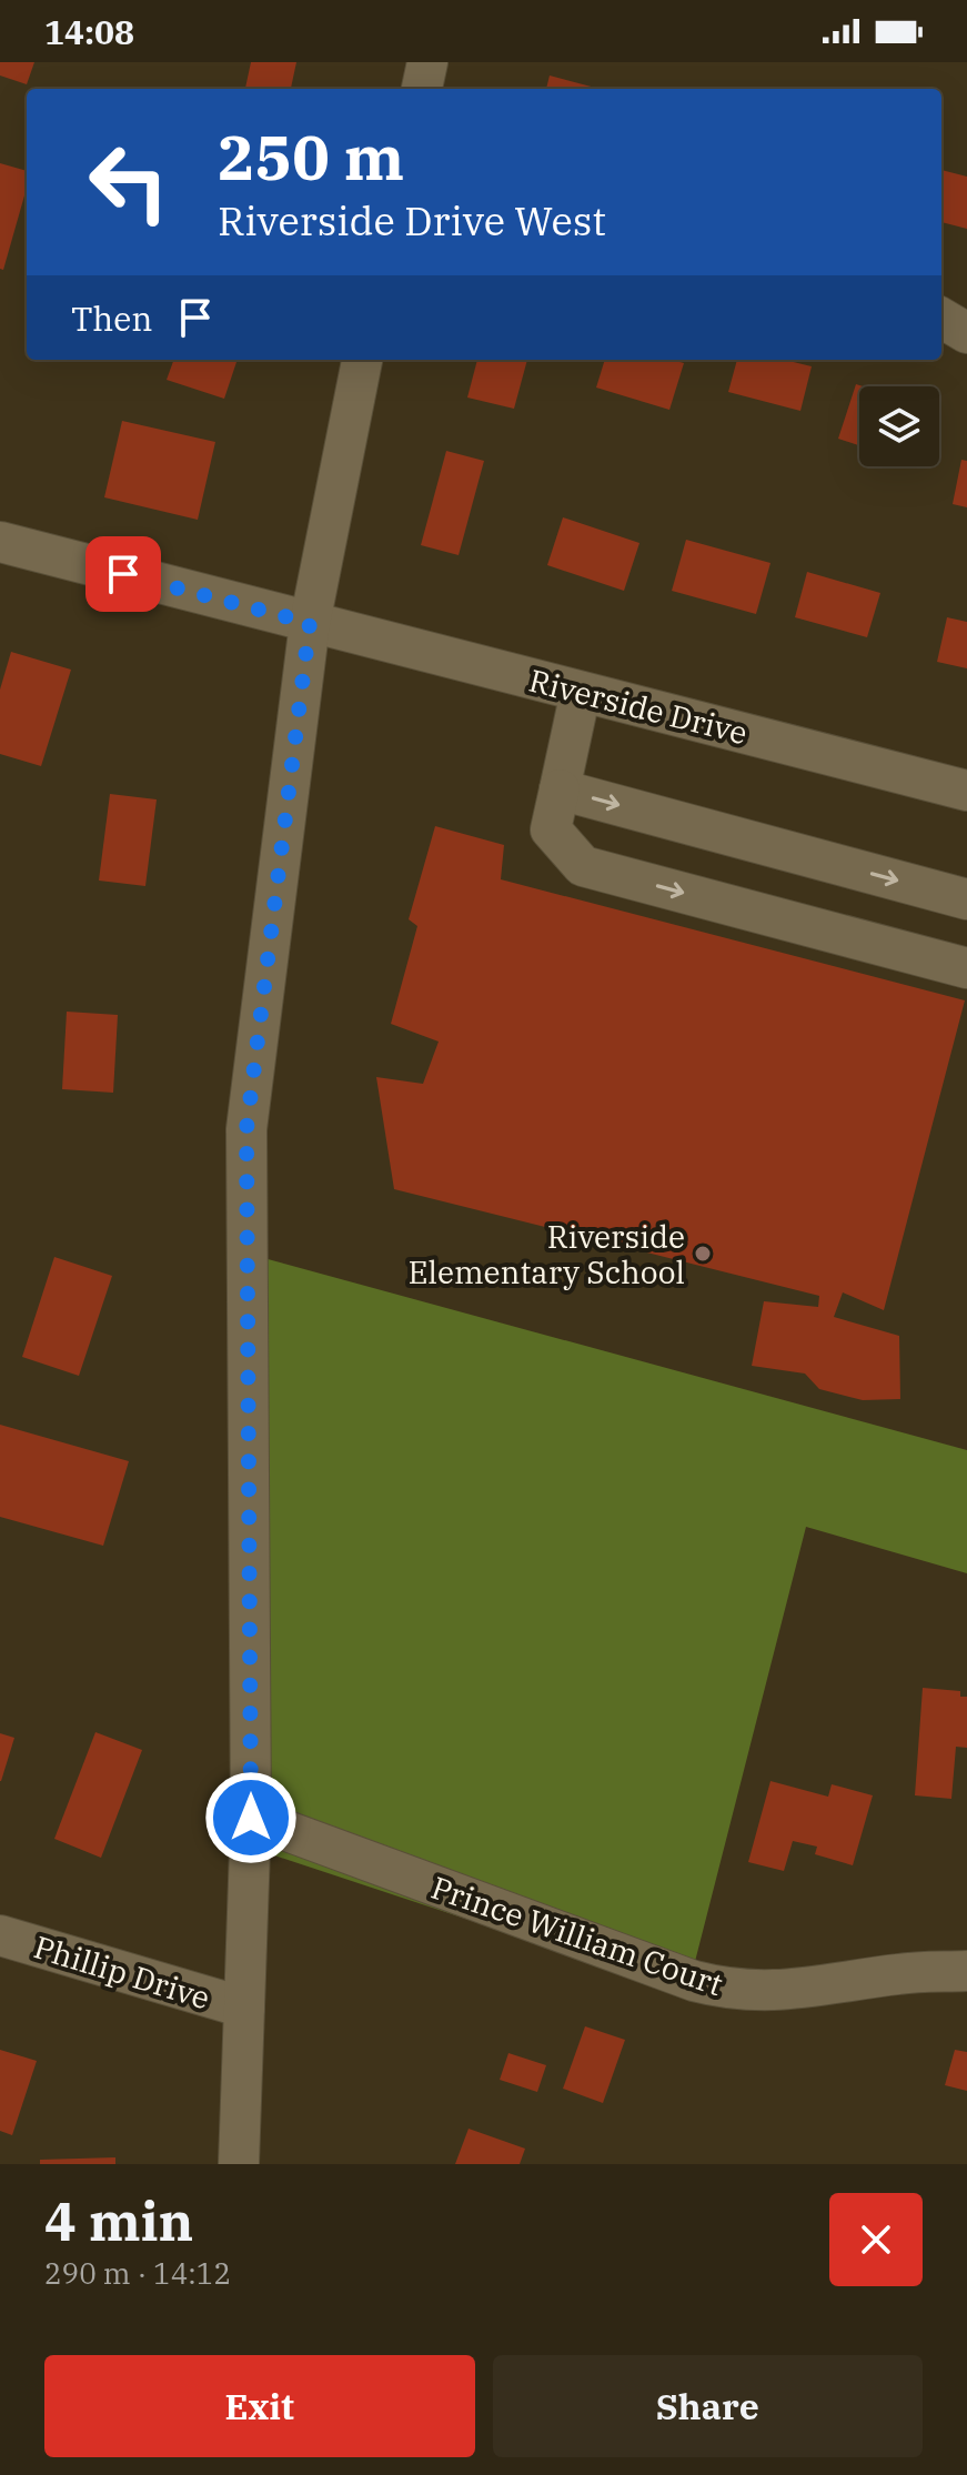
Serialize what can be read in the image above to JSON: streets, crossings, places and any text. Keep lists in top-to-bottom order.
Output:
{
  "streets": {
    "street": ["Riverside Drive", "Prince William Court", "Phillip Drive"]
  },
  "places": ["Riverside Elementary School"],
  "page": {
    "status": "14:08",
    "turn": ["250 m", "Riverside Drive West"],
    "then": "Then",
    "heading": ["4 min", "290 m · 14:12"],
    "buttons": ["Exit", "Share"]
  }
}
